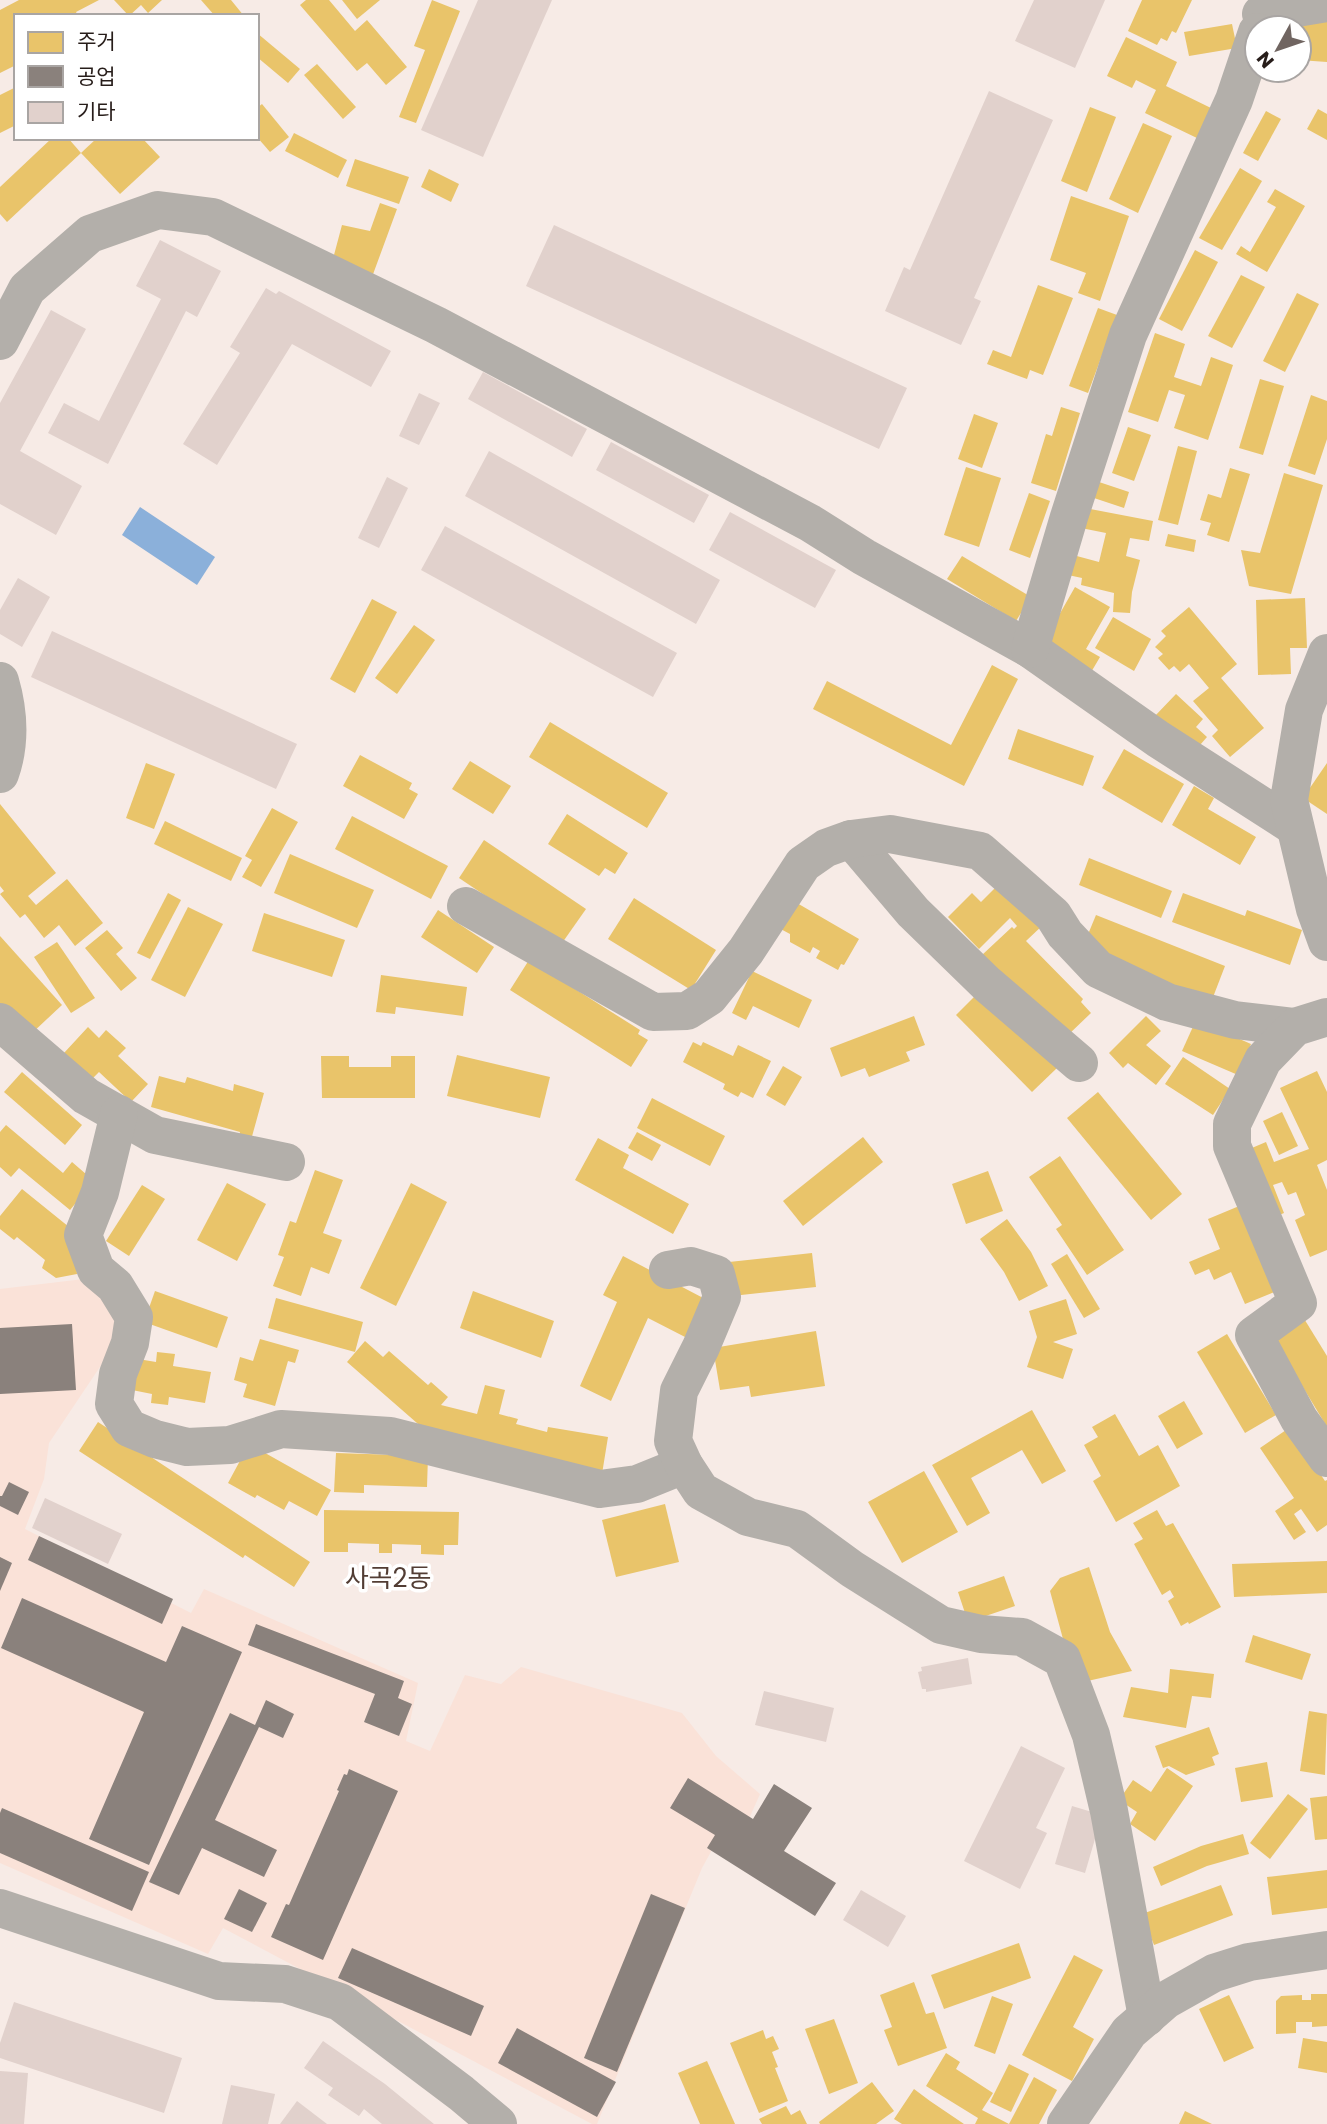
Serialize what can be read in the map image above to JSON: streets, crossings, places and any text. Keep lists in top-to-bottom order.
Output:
{
  "districts": ["사곡2동"],
  "legend": ["주거", "공업", "기타"],
  "north": "bottom left"
}
